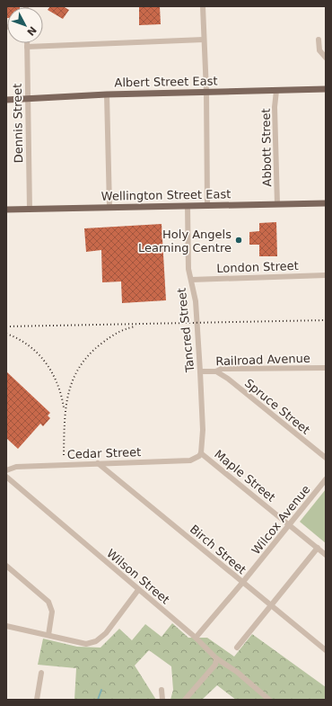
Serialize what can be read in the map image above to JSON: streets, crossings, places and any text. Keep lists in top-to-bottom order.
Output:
{
  "streets": {
    "main road": ["Albert Street East", "Wellington Street East"],
    "street": [
      "Dennis Street",
      "Abbott Street",
      "London Street",
      "Tancred Street",
      "Railroad Avenue",
      "Spruce Street",
      "Cedar Street",
      "Maple Street",
      "Wilcox Avenue",
      "Birch Street",
      "Wilson Street"
    ]
  },
  "crossings": [
    ["Albert Street East", "Dennis Street"],
    ["Albert Street East", "Abbott Street"],
    ["Dennis Street", "Wellington Street East"],
    ["Abbott Street", "Wellington Street East"],
    ["Wellington Street East", "Tancred Street"],
    ["London Street", "Tancred Street"],
    ["Tancred Street", "Railroad Avenue"],
    ["Tancred Street", "Cedar Street"],
    ["Tancred Street", "Maple Street"],
    ["Railroad Avenue", "Spruce Street"],
    ["Cedar Street", "Maple Street"],
    ["Cedar Street", "Birch Street"],
    ["Maple Street", "Wilcox Avenue"],
    ["Wilcox Avenue", "Birch Street"],
    ["Wilcox Avenue", "Wilson Street"]
  ],
  "places": ["Holy Angels Learning Centre"],
  "north": "bottom right"
}
